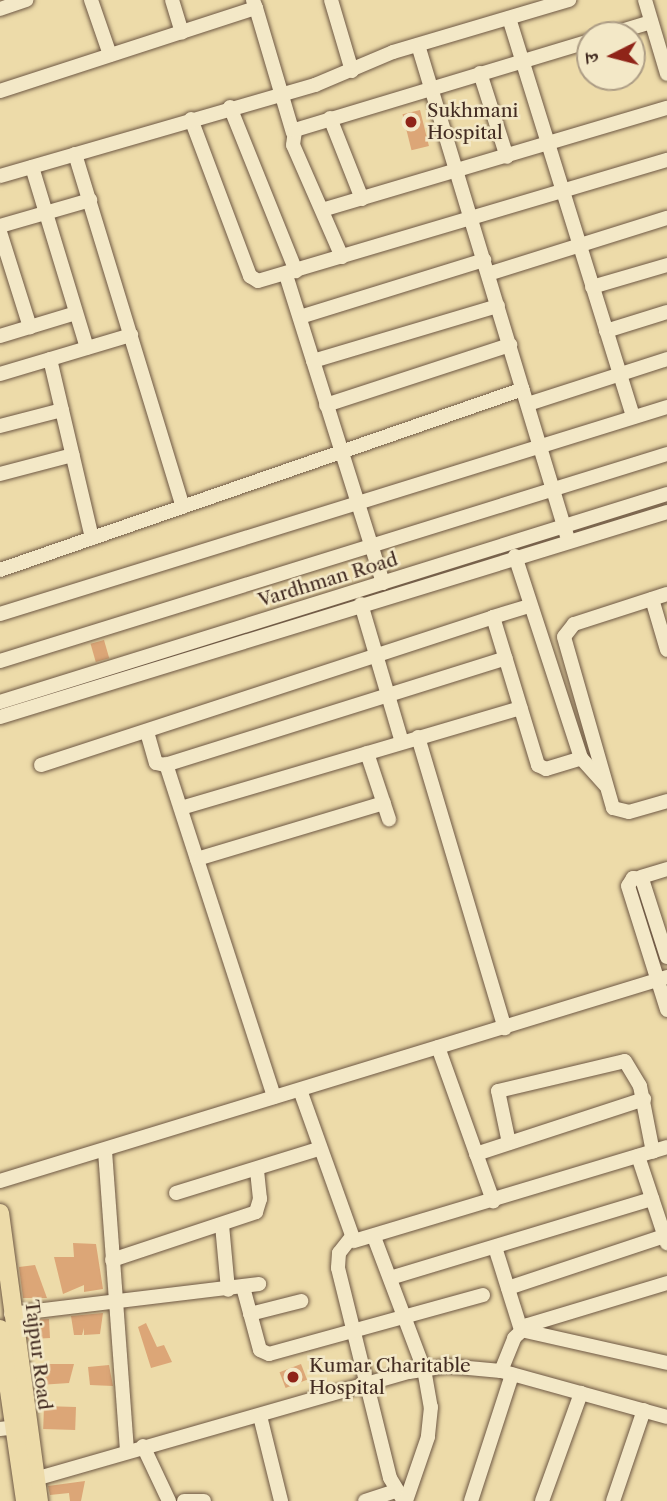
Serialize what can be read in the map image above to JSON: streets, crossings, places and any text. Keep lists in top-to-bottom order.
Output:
{
  "streets": {
    "main road": ["Tajpur Road"],
    "street": ["Vardhman Road"]
  },
  "places": ["Sukhmani Hospital", "Kumar Charitable Hospital"],
  "north": "left"
}
